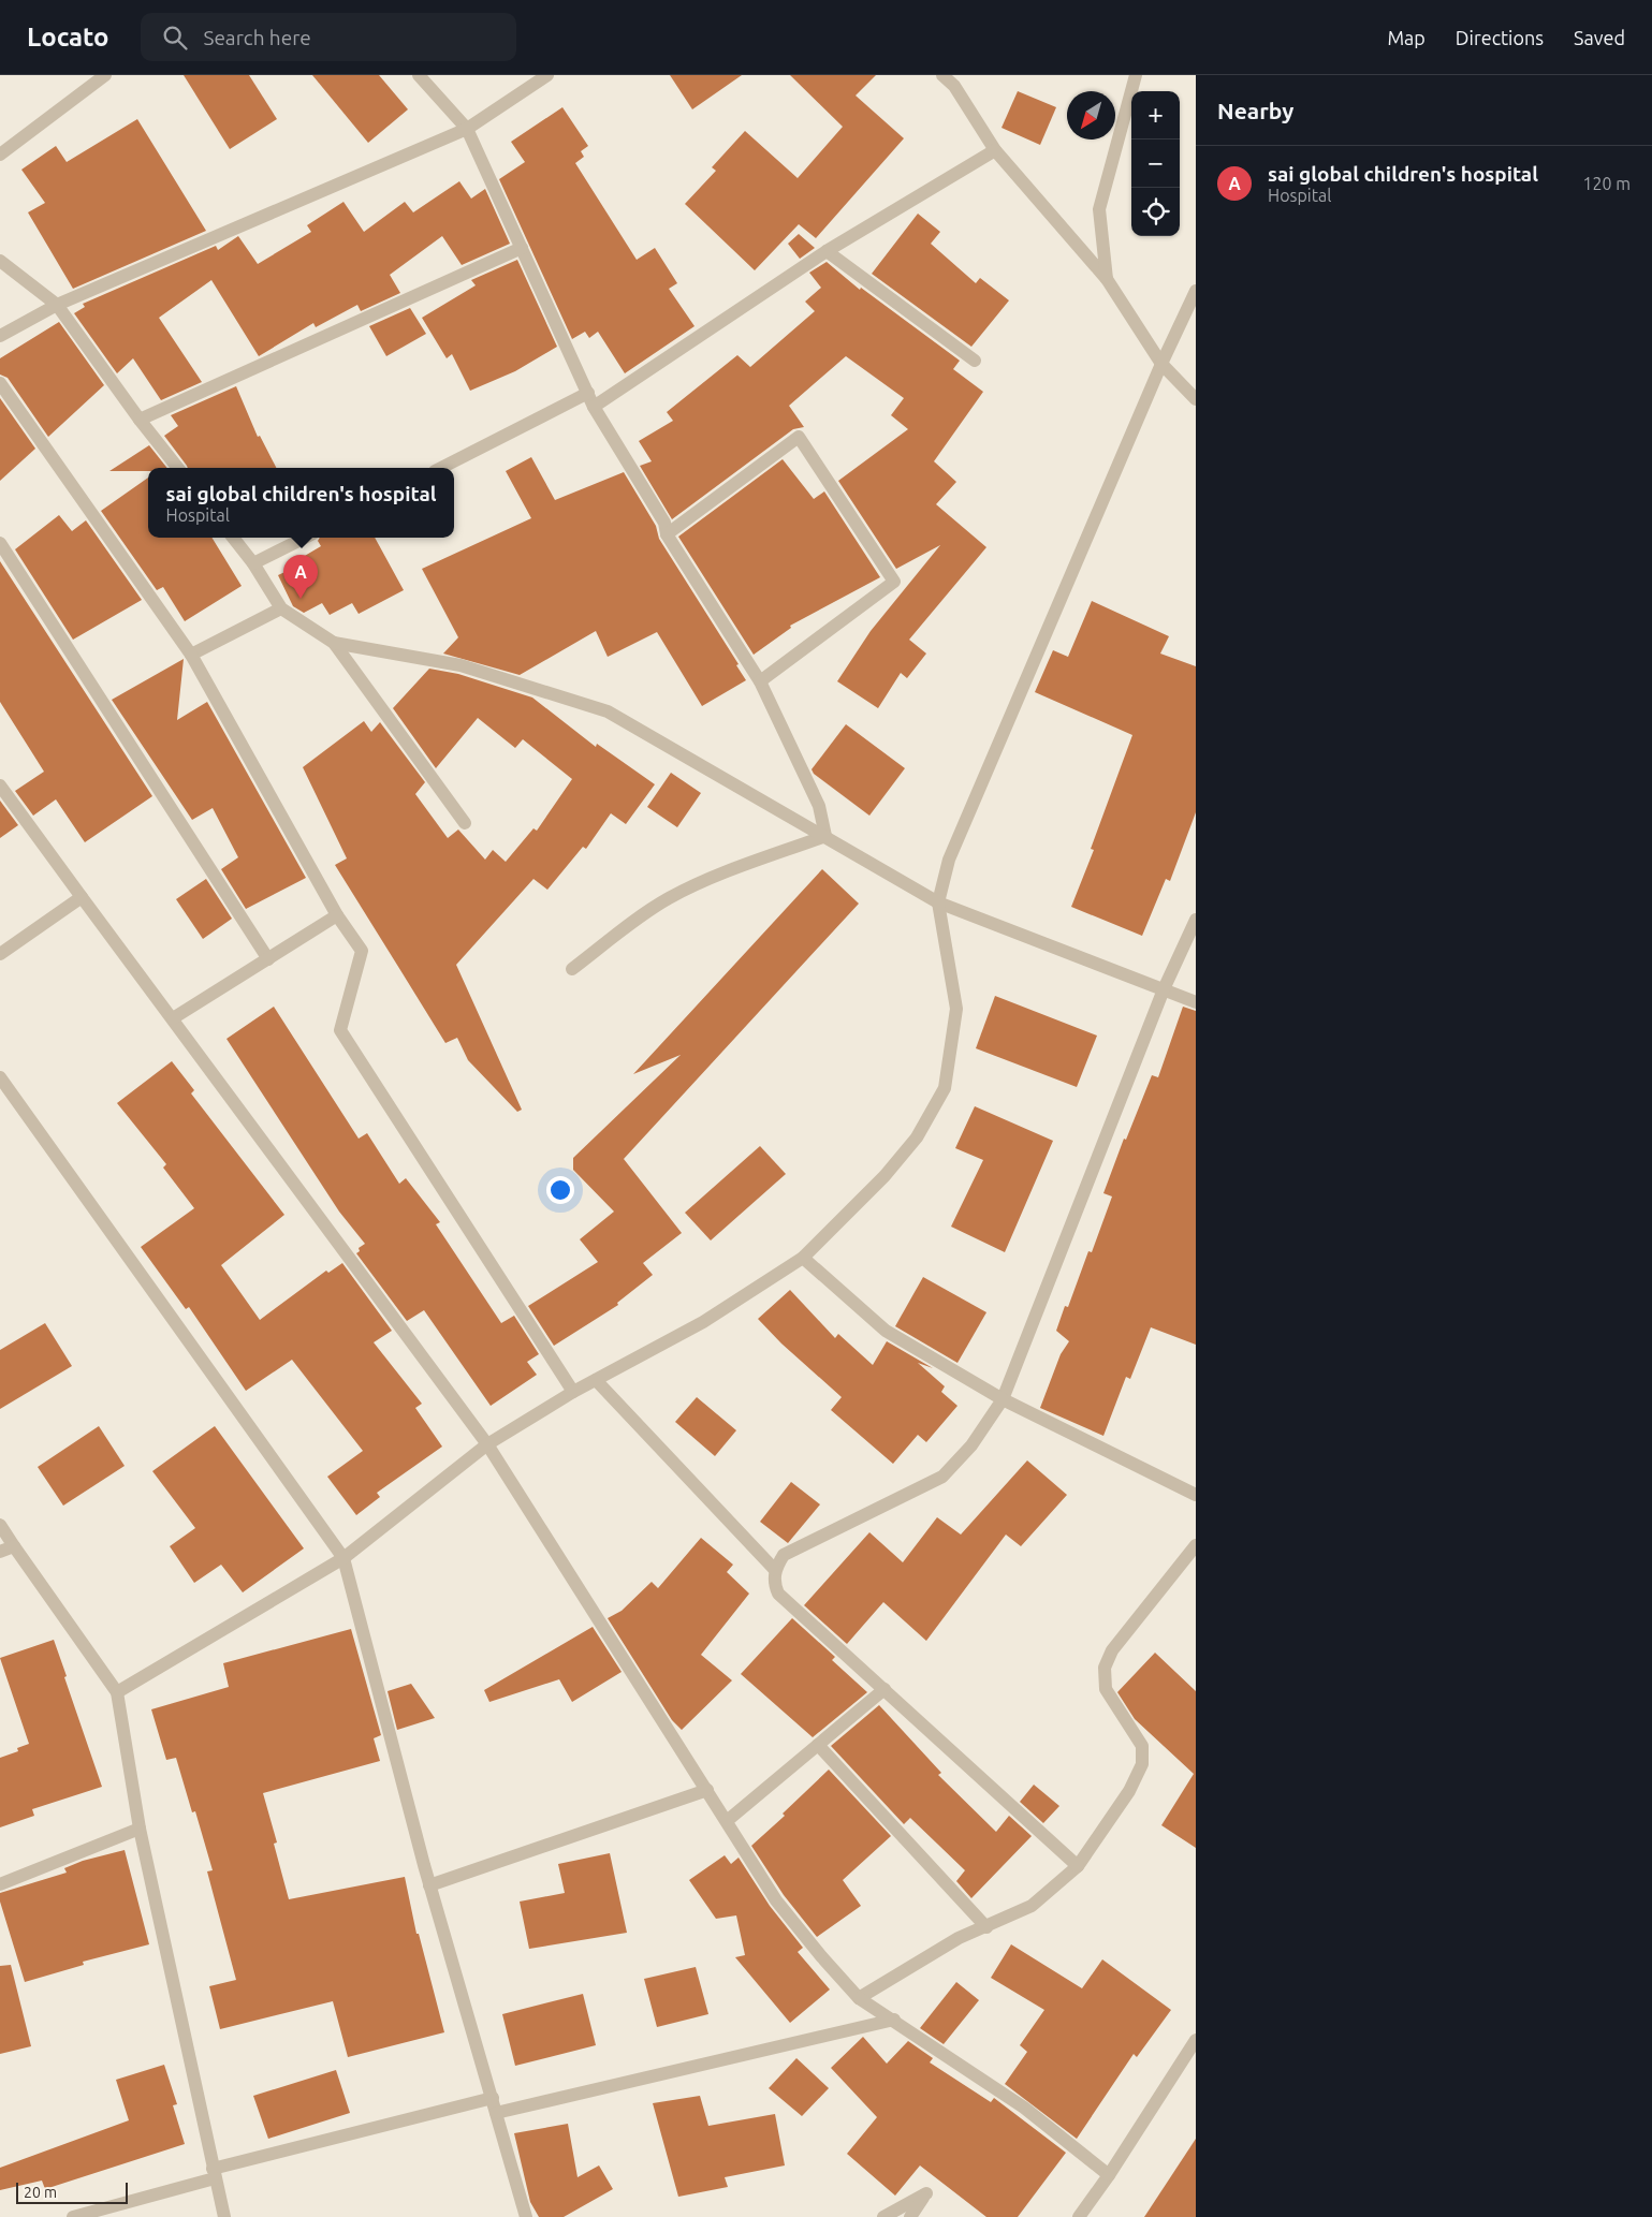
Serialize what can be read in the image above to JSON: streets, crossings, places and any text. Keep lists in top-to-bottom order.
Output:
{
  "scale_bar": "20 m",
  "north": "bottom left",
  "page": {
    "header": "Locato",
    "search": "Search here",
    "nav": ["Map", "Directions", "Saved"],
    "heading": "Nearby",
    "map_buttons": ["+", "−"],
    "list": [
      {
        "mark": "A",
        "name": "sai global children's hospital",
        "note": "Hospital",
        "value": "120 m"
      }
    ],
    "popup": ["sai global children's hospital", "Hospital"],
    "pins": "A",
    "scale": "20 m"
  }
}
